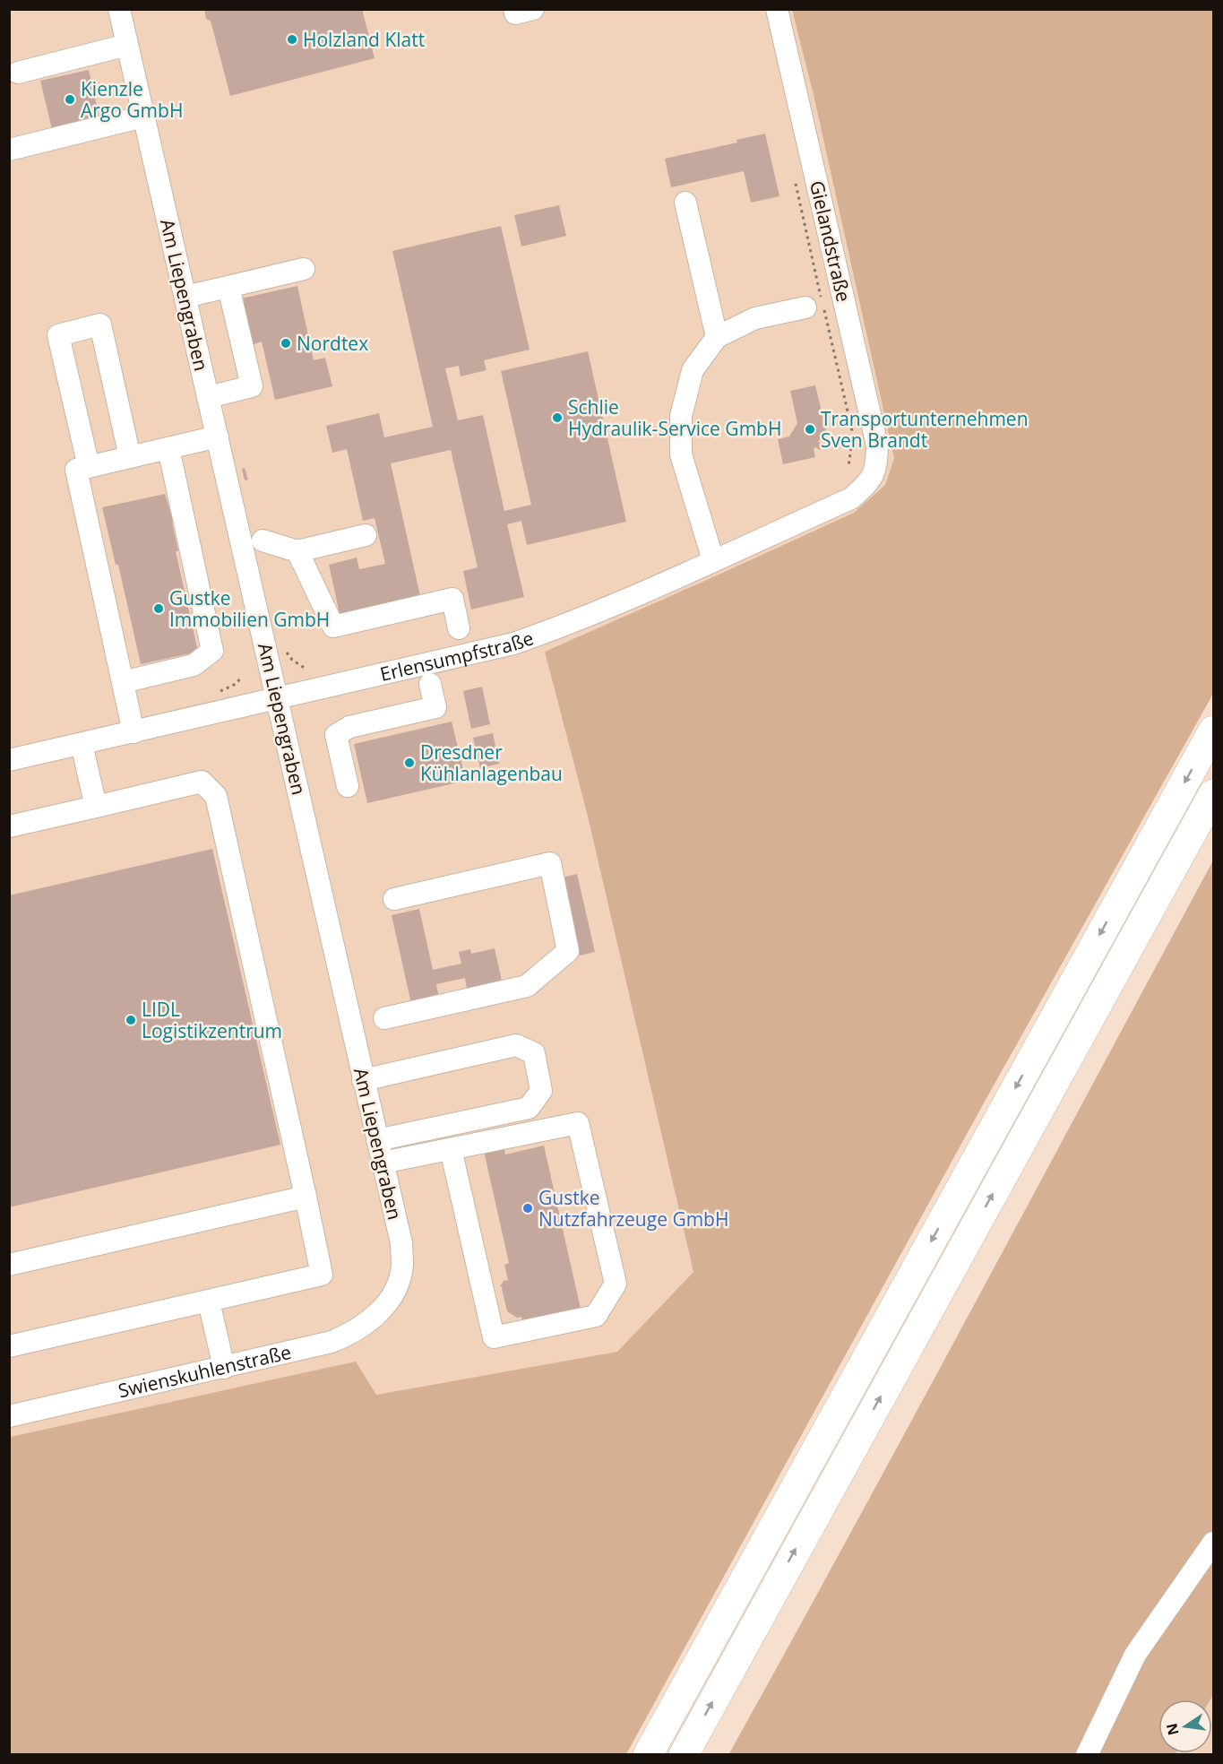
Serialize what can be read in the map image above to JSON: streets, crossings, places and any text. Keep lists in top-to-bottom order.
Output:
{
  "streets": {
    "street": [
      "Gielandstraße",
      "Am Liepengraben",
      "Erlensumpfstraße",
      "Swienskuhlenstraße"
    ]
  },
  "crossings": [
    ["Gielandstraße", "Erlensumpfstraße"],
    ["Am Liepengraben", "Erlensumpfstraße"],
    ["Am Liepengraben", "Swienskuhlenstraße"]
  ],
  "places": [
    "Holzland Klatt",
    "Kienzle Argo GmbH",
    "Nordtex",
    "Schlie Hydraulik-Service GmbH",
    "Transportunternehmen Sven Brandt",
    "Gustke Immobilien GmbH",
    "Dresdner Kühlanlagenbau",
    "LIDL Logistikzentrum",
    "Gustke Nutzfahrzeuge GmbH"
  ],
  "north": "left"
}
